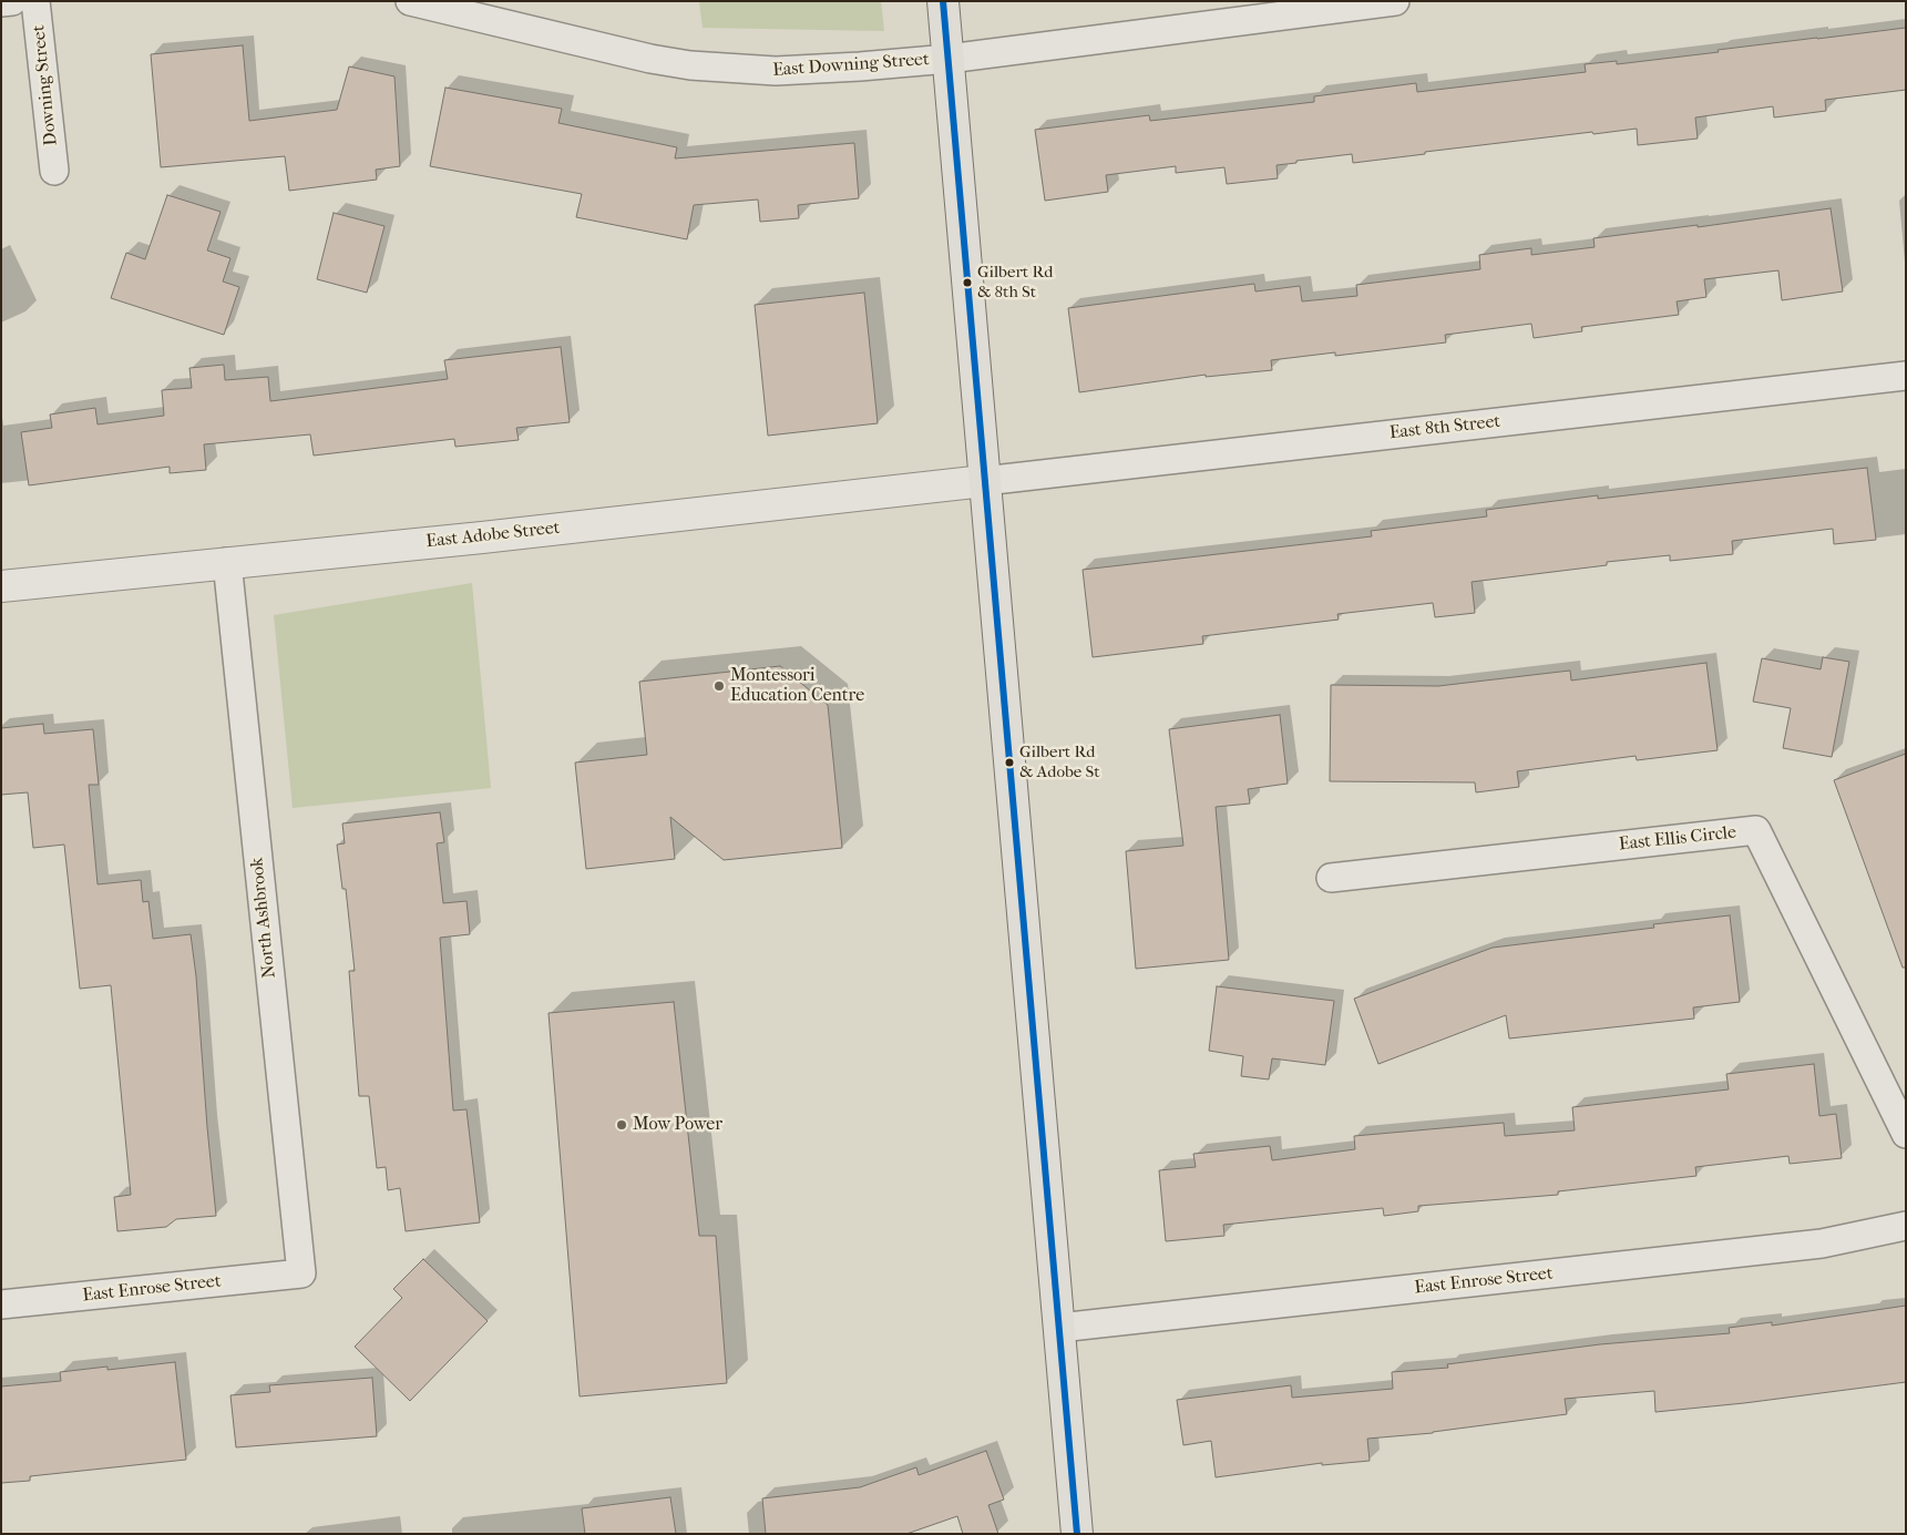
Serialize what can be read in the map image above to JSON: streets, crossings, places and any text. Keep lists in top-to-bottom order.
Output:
{
  "streets": {
    "street": [
      "East Downing Street",
      "Downing Street",
      "East 8th Street",
      "East Adobe Street",
      "East Ellis Circle",
      "North Ashbrook",
      "East Enrose Street"
    ]
  },
  "crossings": [
    ["East 8th Street", "East Adobe Street"],
    ["East Adobe Street", "North Ashbrook"],
    ["North Ashbrook", "East Enrose Street"]
  ],
  "places": [
    "Gilbert Rd & 8th St",
    "Montessori Education Centre",
    "Gilbert Rd & Adobe St",
    "Mow Power"
  ]
}
